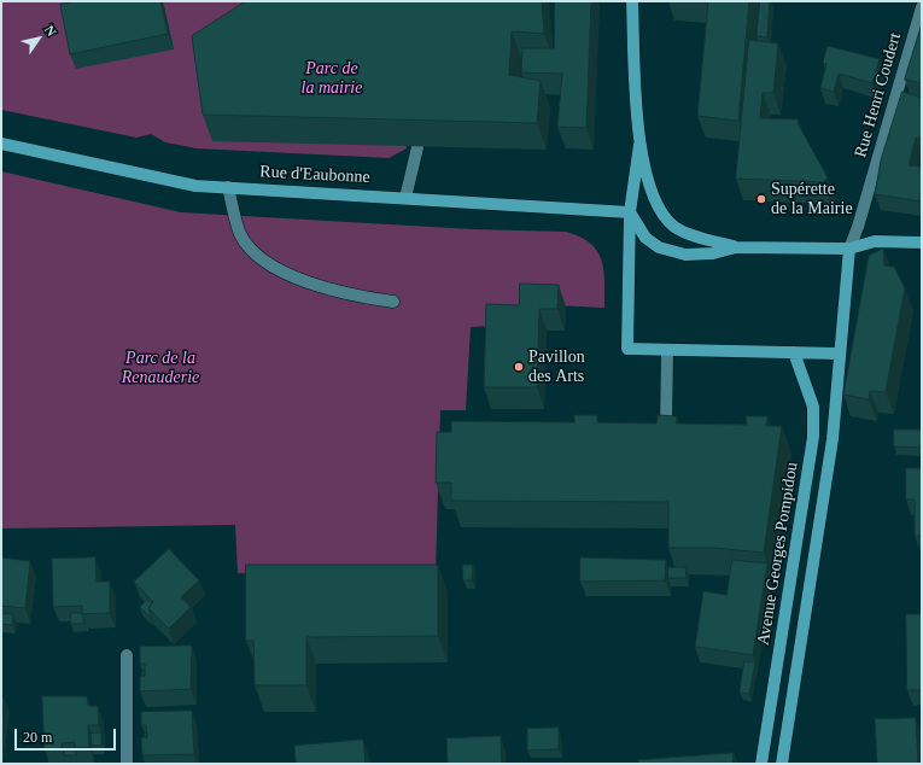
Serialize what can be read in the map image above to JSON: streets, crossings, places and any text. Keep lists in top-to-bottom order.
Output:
{
  "streets": {
    "main road": ["Rue d'Eaubonne", "Avenue Georges Pompidou"],
    "street": ["Rue Henri Coudert"]
  },
  "parks": ["Parc de la mairie", "Parc de la Renauderie"],
  "places": ["Supérette de la Mairie", "Pavillon des Arts"],
  "scale_bar": "20 m",
  "north": "top right"
}
